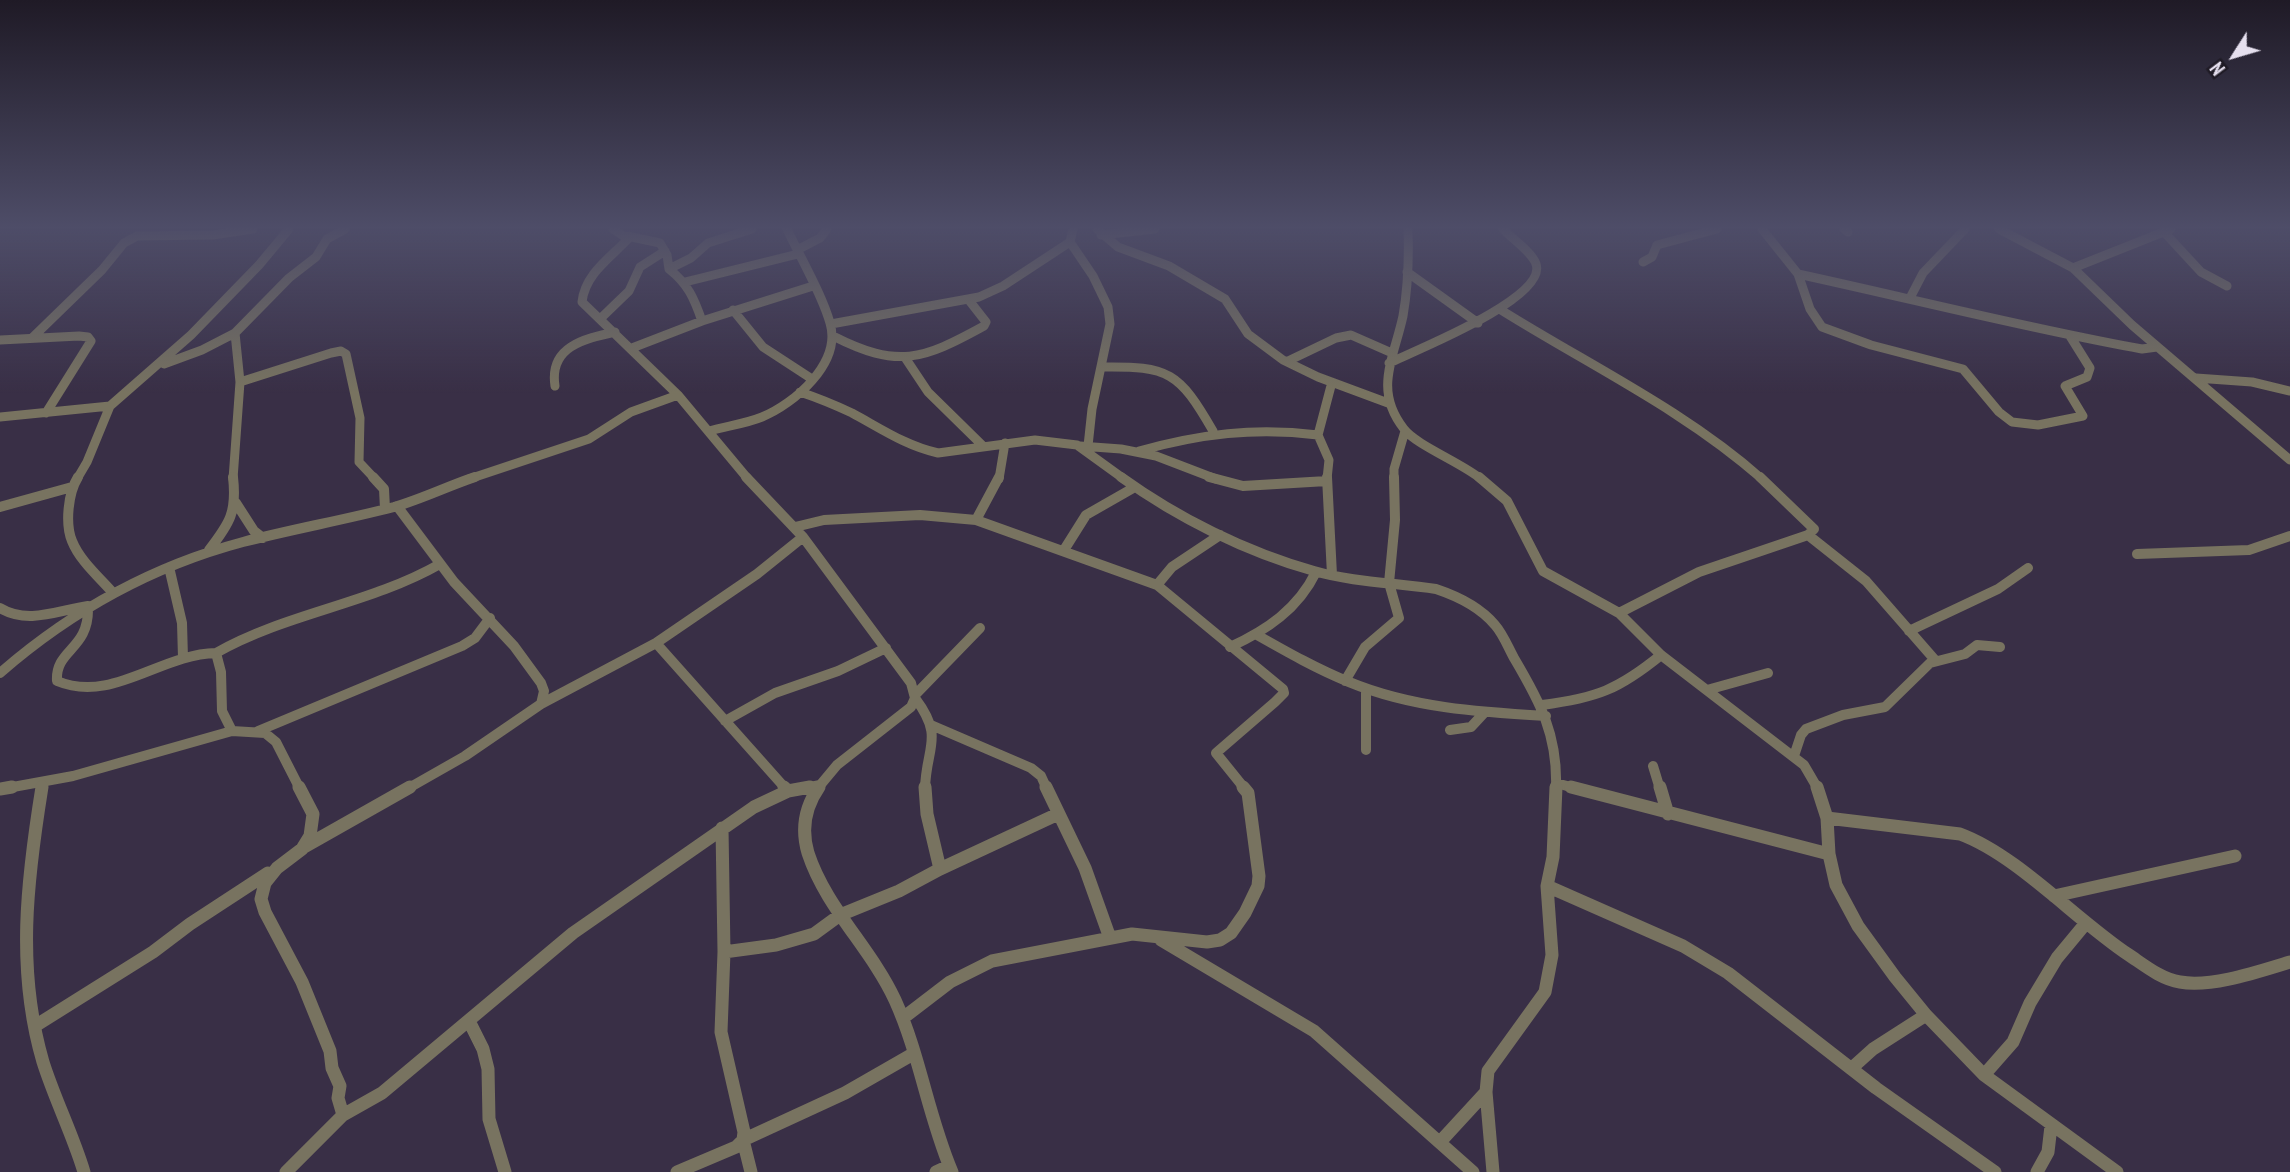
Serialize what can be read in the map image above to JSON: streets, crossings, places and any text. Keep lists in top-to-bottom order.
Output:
{
  "north": "bottom left"
}
